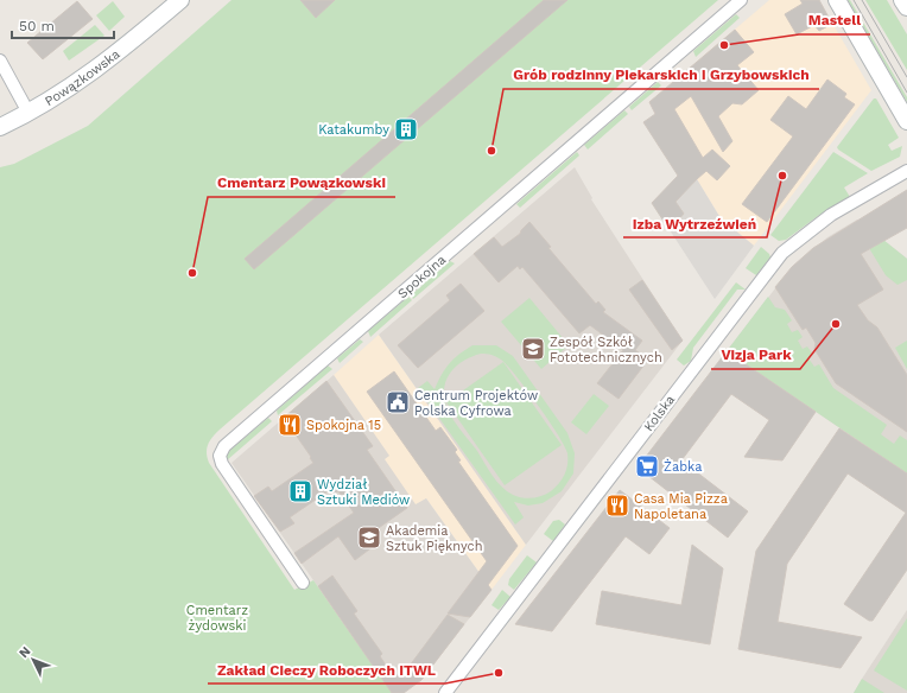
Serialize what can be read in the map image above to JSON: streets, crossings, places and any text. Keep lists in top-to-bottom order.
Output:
{
  "streets": {
    "main road": ["Powązkowska"],
    "street": ["Spokojna", "Kolska"]
  },
  "parks": ["Cmentarz żydowski"],
  "places": {
    "other": [
      "Mastell",
      "Grób rodzinny Piekarskich i Grzybowskich",
      "Izba Wytrzeźwień",
      "Cmentarz Powązkowski",
      "Vizja Park",
      "Zakład Cieczy Roboczych ITWL"
    ],
    "building": ["Katakumby", "Wydział Sztuki Mediów"],
    "school or university": ["Zespół Szkół Fototechnicznych", "Akademia Sztuk Pięknych"],
    "public building": ["Centrum Projektów Polska Cyfrowa"],
    "restaurant": ["Spokojna 15", "Casa Mia Pizza Napoletana"],
    "supermarket": ["Żabka"]
  },
  "scale_bar": "50 m",
  "north": "top left"
}
